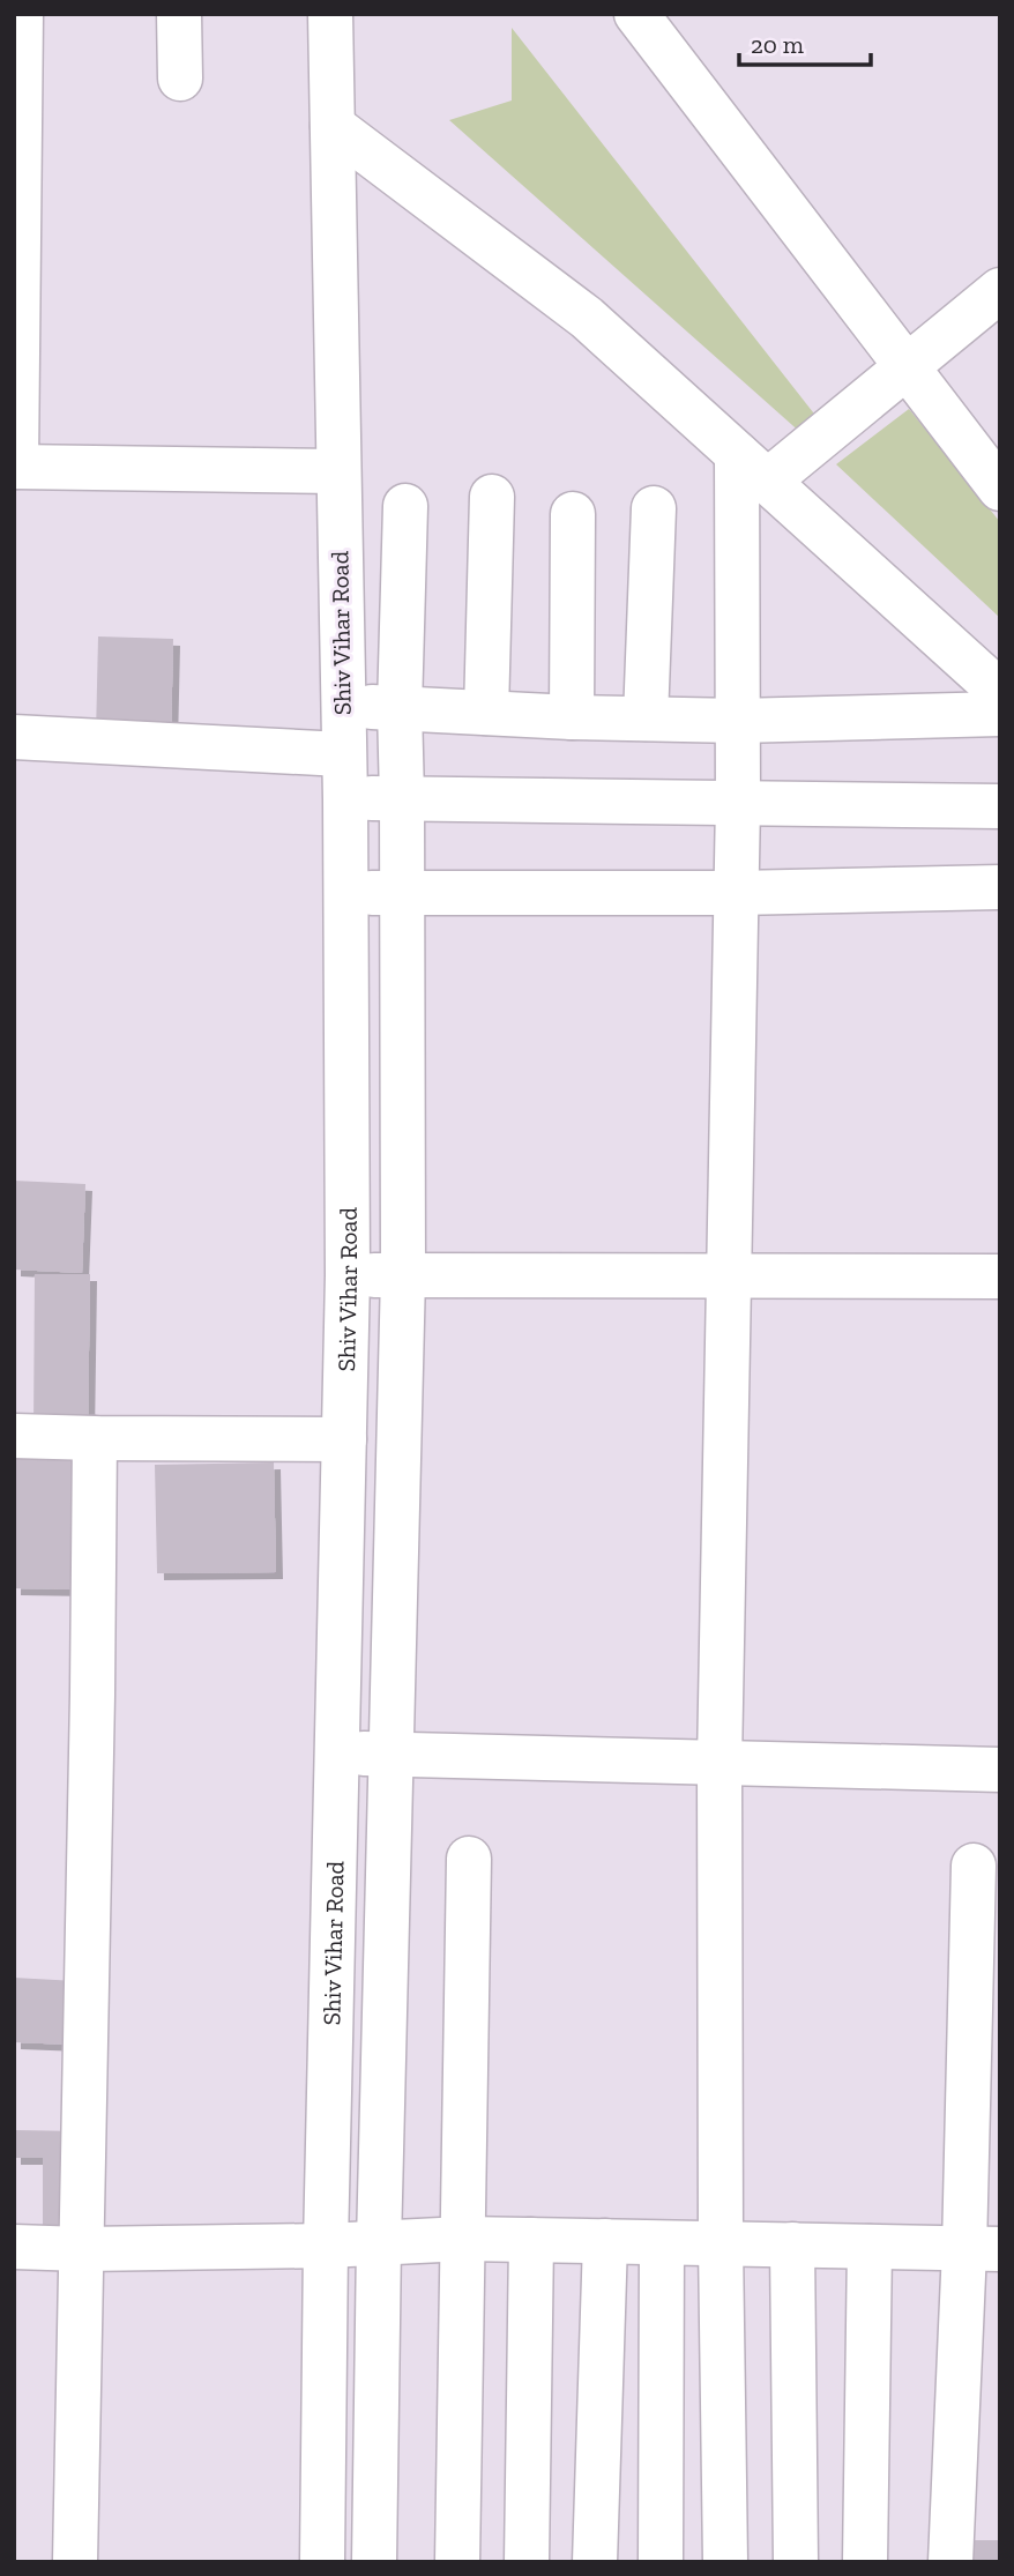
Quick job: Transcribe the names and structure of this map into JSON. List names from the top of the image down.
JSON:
{
  "streets": {
    "street": ["Shiv Vihar Road"]
  },
  "scale_bar": "20 m"
}
